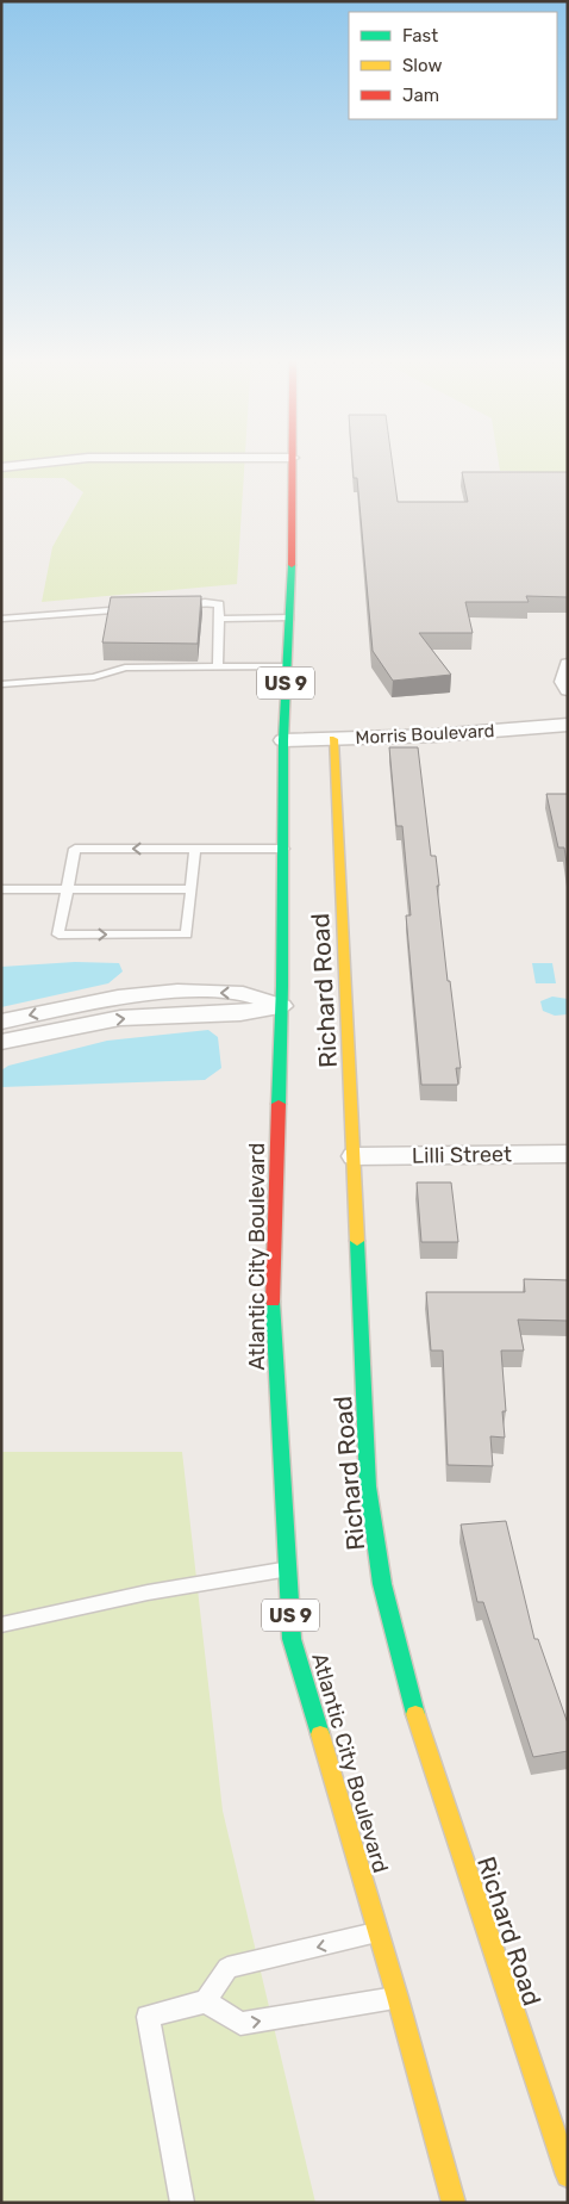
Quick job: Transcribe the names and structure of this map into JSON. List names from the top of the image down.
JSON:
{
  "streets": {
    "main road": ["US 9", "Richard Road", "Atlantic City Boulevard"],
    "street": ["Morris Boulevard", "Lilli Street"]
  },
  "crossings": [
    ["Morris Boulevard", "Richard Road"],
    ["Morris Boulevard", "Atlantic City Boulevard"],
    ["Richard Road", "Lilli Street"]
  ],
  "legend": ["Fast", "Slow", "Jam"]
}
